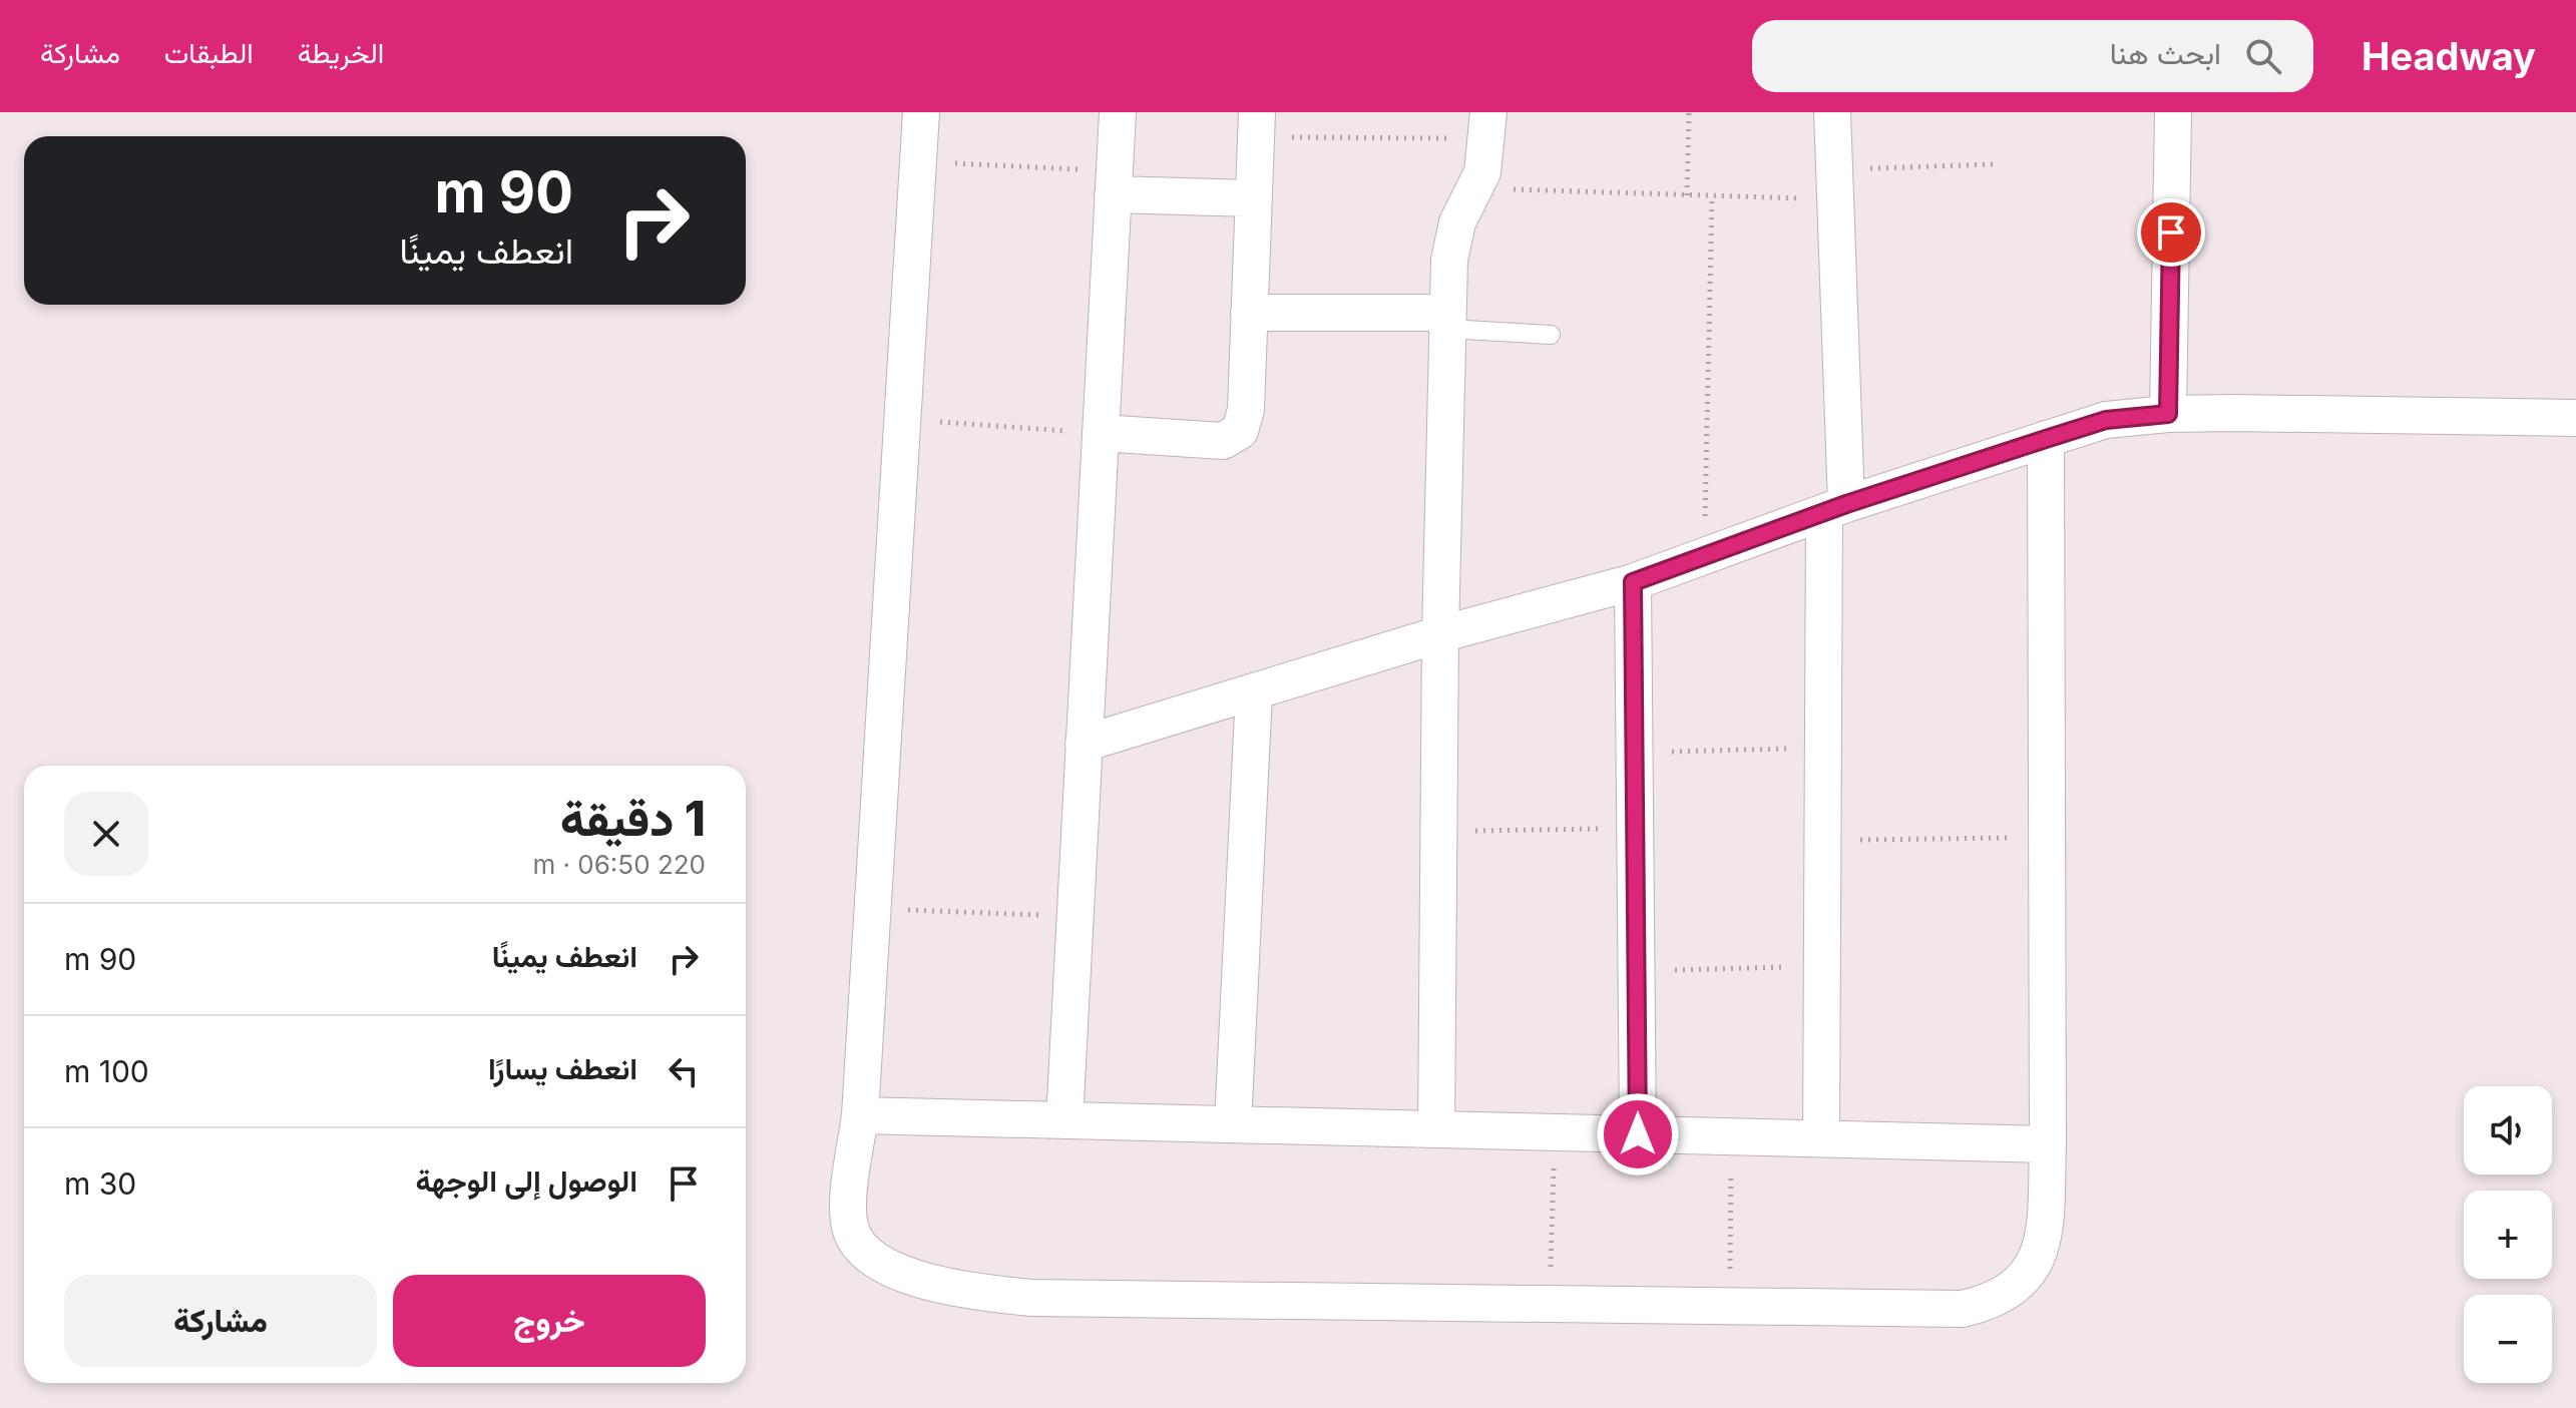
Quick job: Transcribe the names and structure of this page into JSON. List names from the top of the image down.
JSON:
{
  "page": {
    "header": "Headway",
    "search": "ابحث هنا",
    "nav": ["الخريطة", "الطبقات", "مشاركة"],
    "turn": ["90 m", "انعطف يمينًا"],
    "heading": ["1 دقيقة", "220 m · 06:50"],
    "list": [
      {
        "name": "انعطف يمينًا",
        "value": "90 m"
      },
      {
        "name": "انعطف يسارًا",
        "value": "100 m"
      },
      {
        "name": "الوصول إلى الوجهة",
        "value": "30 m"
      }
    ],
    "map_buttons": ["+", "−"],
    "buttons": ["خروج", "مشاركة"]
  }
}
